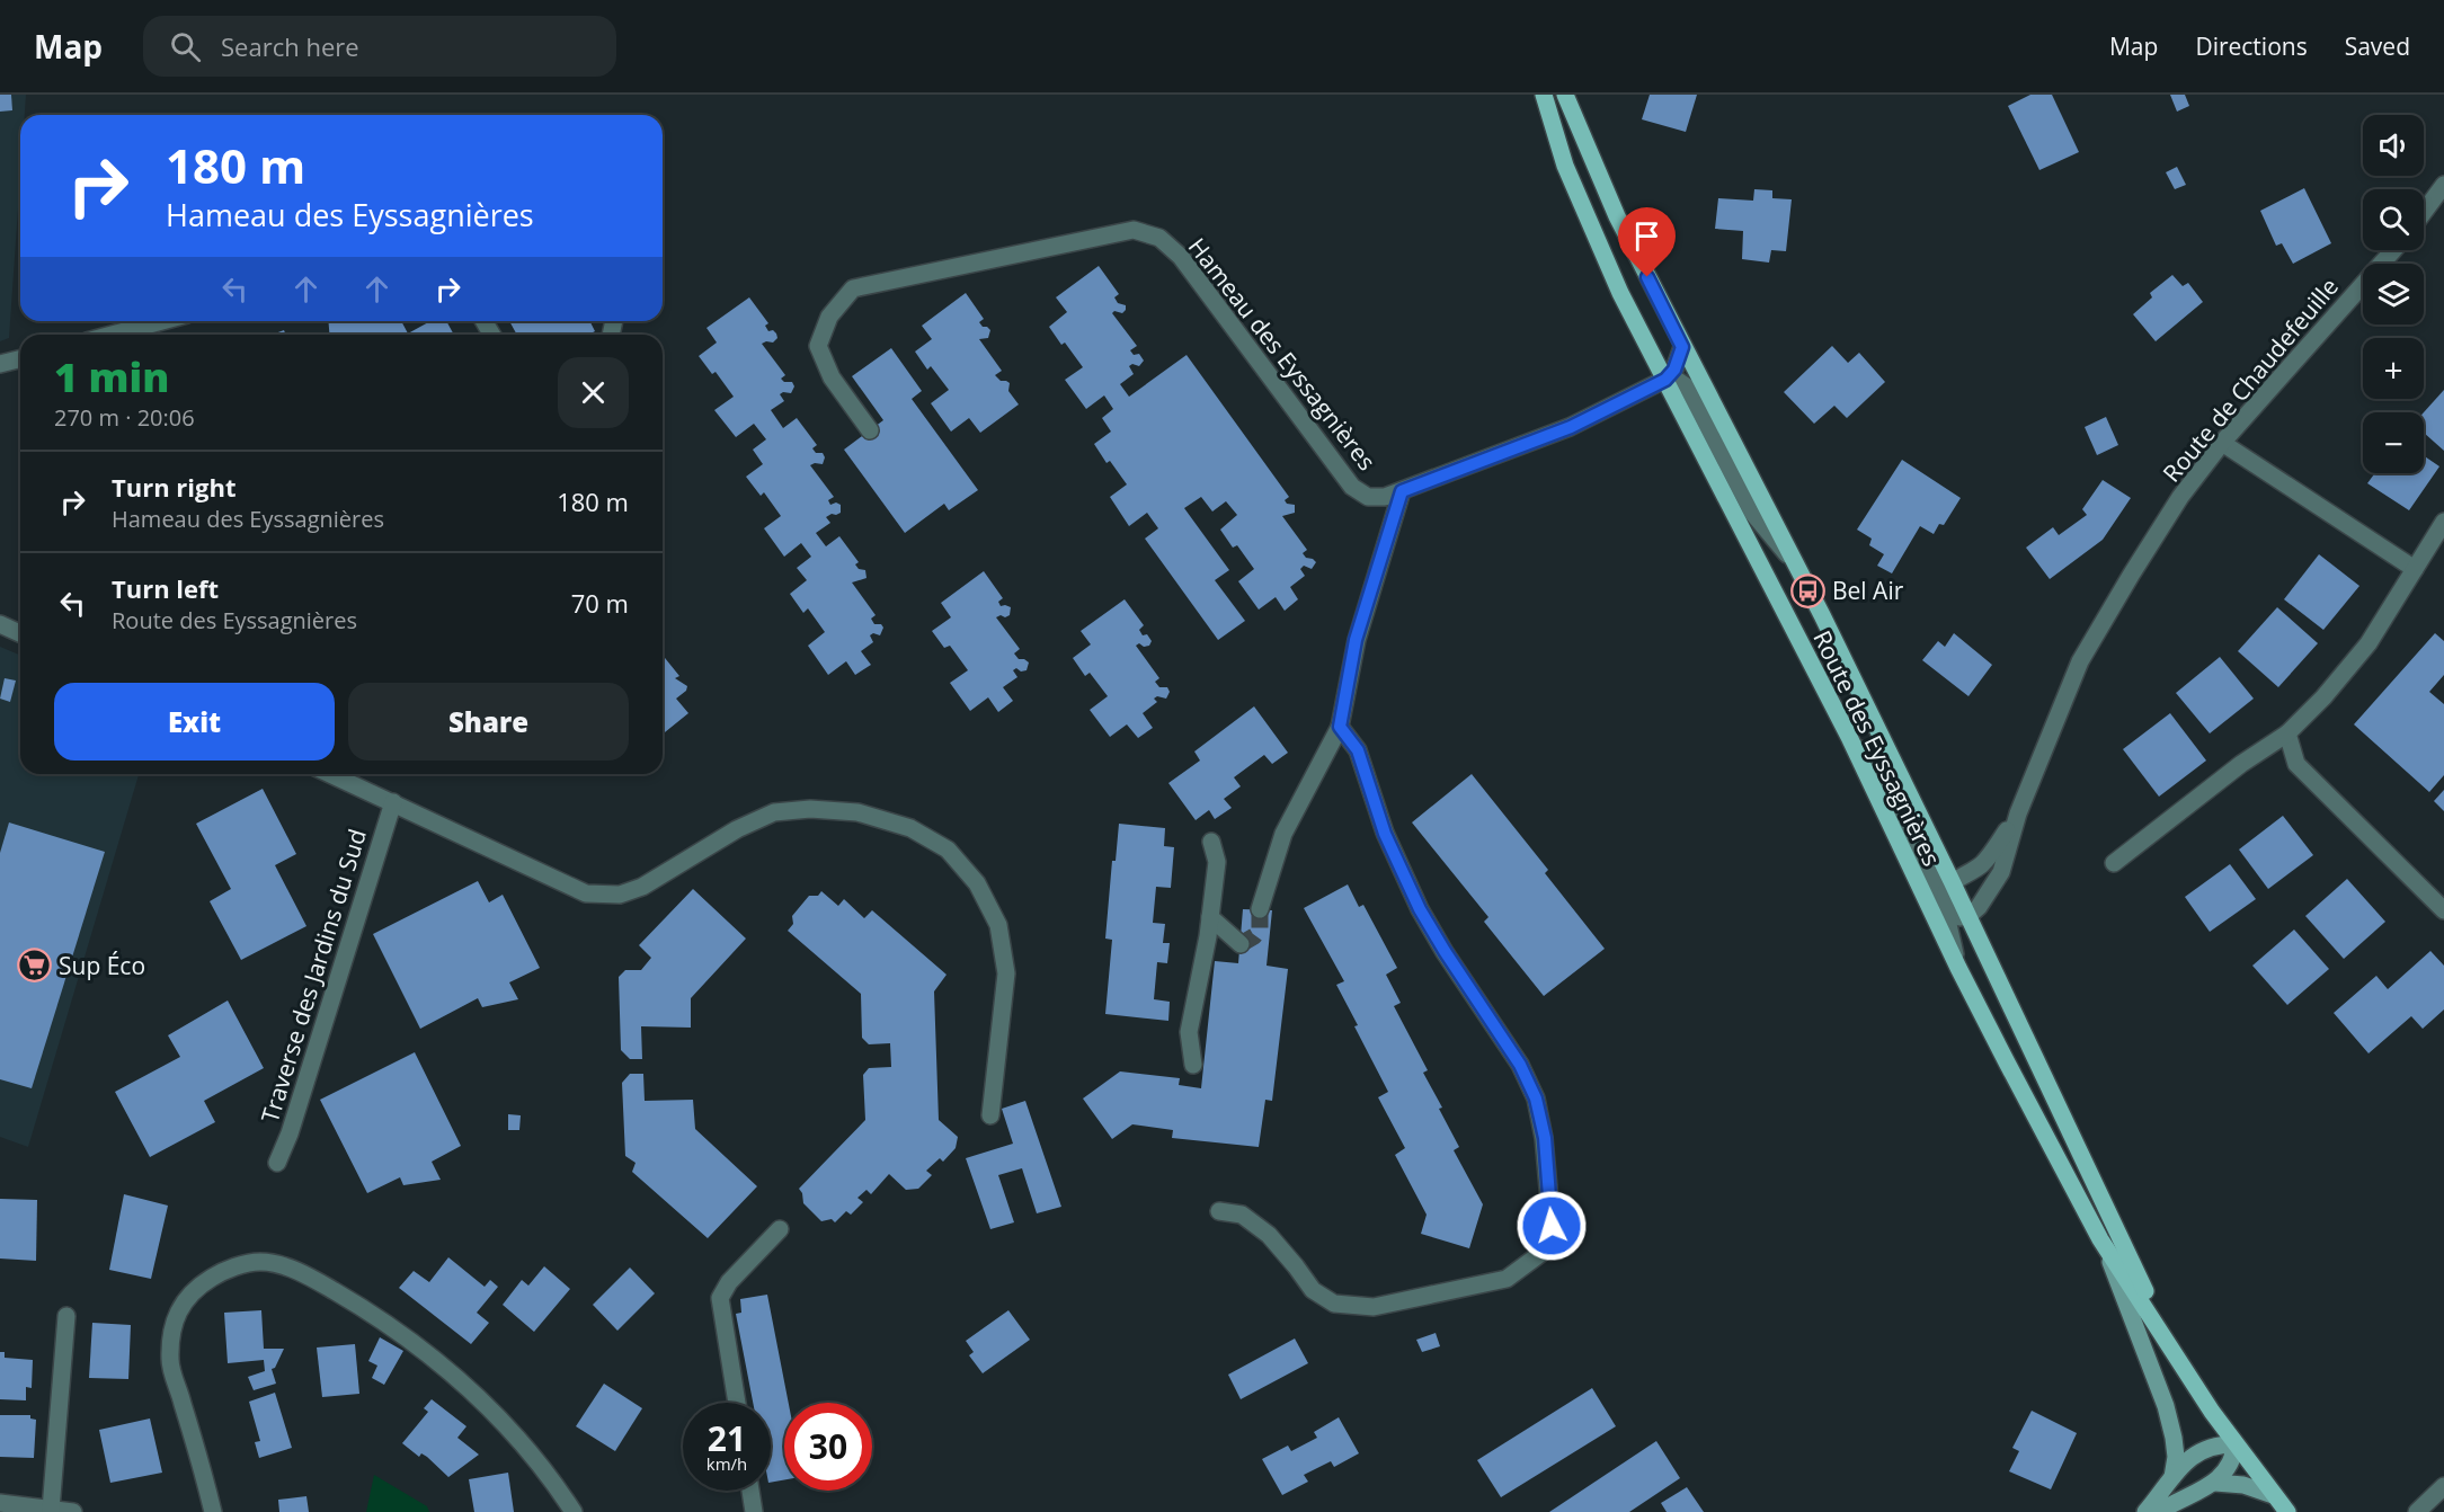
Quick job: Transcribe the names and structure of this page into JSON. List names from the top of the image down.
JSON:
{
  "streets": {
    "main road": ["Route des Eyssagnières"],
    "street": ["Hameau des Eyssagnières", "Route de Chaudefeuille", "Traverse des Jardins du Sud"]
  },
  "crossings": [
    ["Hameau des Eyssagnières", "Route des Eyssagnières"],
    ["Route de Chaudefeuille", "Route des Eyssagnières"]
  ],
  "places": {
    "bus stop": ["Bel Air"],
    "supermarket": ["Sup Éco"]
  },
  "page": {
    "header": "Map",
    "search": "Search here",
    "nav": ["Map", "Directions", "Saved"],
    "map_buttons": ["+", "−"],
    "turn": ["180 m", "Hameau des Eyssagnières"],
    "heading": ["1 min", "270 m · 20:06"],
    "list": [
      {
        "name": "Turn right",
        "note": "Hameau des Eyssagnières",
        "value": "180 m"
      },
      {
        "name": "Turn left",
        "note": "Route des Eyssagnières",
        "value": "70 m"
      }
    ],
    "buttons": ["Exit", "Share"],
    "speed": "21 km/h",
    "limit": "30"
  }
}
